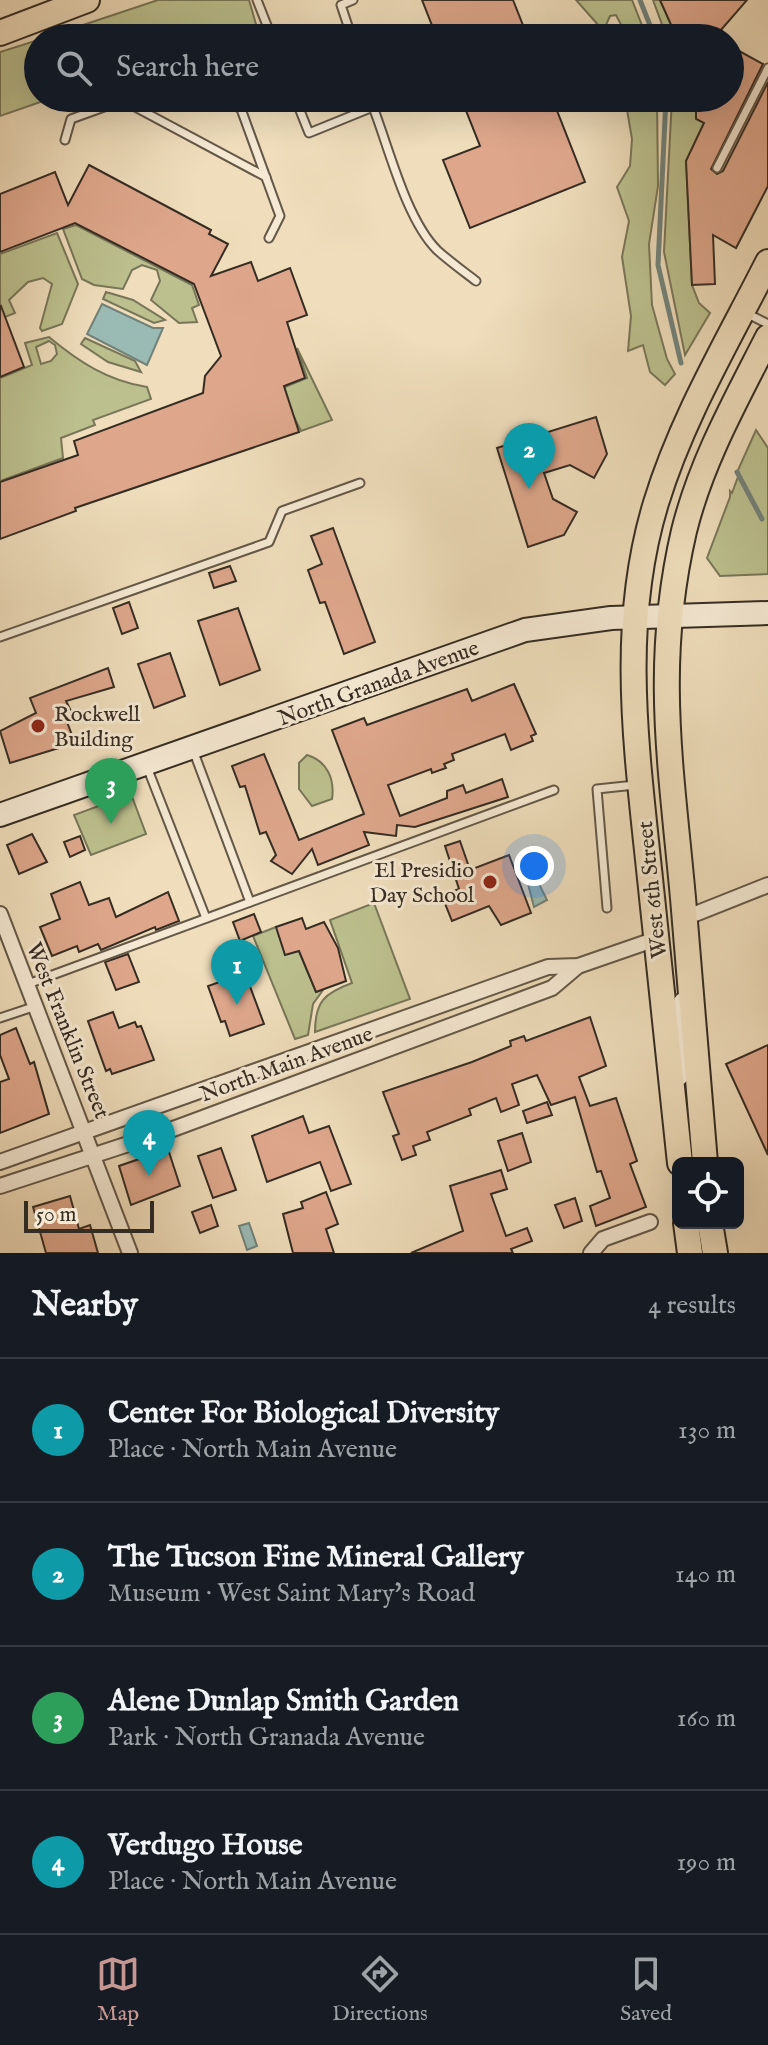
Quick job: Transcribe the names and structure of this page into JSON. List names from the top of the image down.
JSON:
{
  "streets": {
    "main road": ["North Granada Avenue", "West 6th Street"],
    "street": ["West Franklin Street", "North Main Avenue"]
  },
  "crossings": [
    ["North Granada Avenue", "West 6th Street"],
    ["West 6th Street", "North Main Avenue"],
    ["West Franklin Street", "North Main Avenue"]
  ],
  "places": ["Rockwell Building", "El Presidio Day School"],
  "scale_bar": "50 m",
  "page": {
    "search": "Search here",
    "pins": [
      "2",
      "3",
      "1",
      "4"
    ],
    "scale": "50 m",
    "heading": ["Nearby", "4 results"],
    "list": [
      {
        "mark": "1",
        "name": "Center For Biological Diversity",
        "note": "Place · North Main Avenue",
        "value": "130 m"
      },
      {
        "mark": "2",
        "name": "The Tucson Fine Mineral Gallery",
        "note": "Museum · West Saint Mary's Road",
        "value": "140 m"
      },
      {
        "mark": "3",
        "name": "Alene Dunlap Smith Garden",
        "note": "Park · North Granada Avenue",
        "value": "160 m"
      },
      {
        "mark": "4",
        "name": "Verdugo House",
        "note": "Place · North Main Avenue",
        "value": "190 m"
      }
    ],
    "nav": ["Map", "Directions", "Saved"]
  }
}
